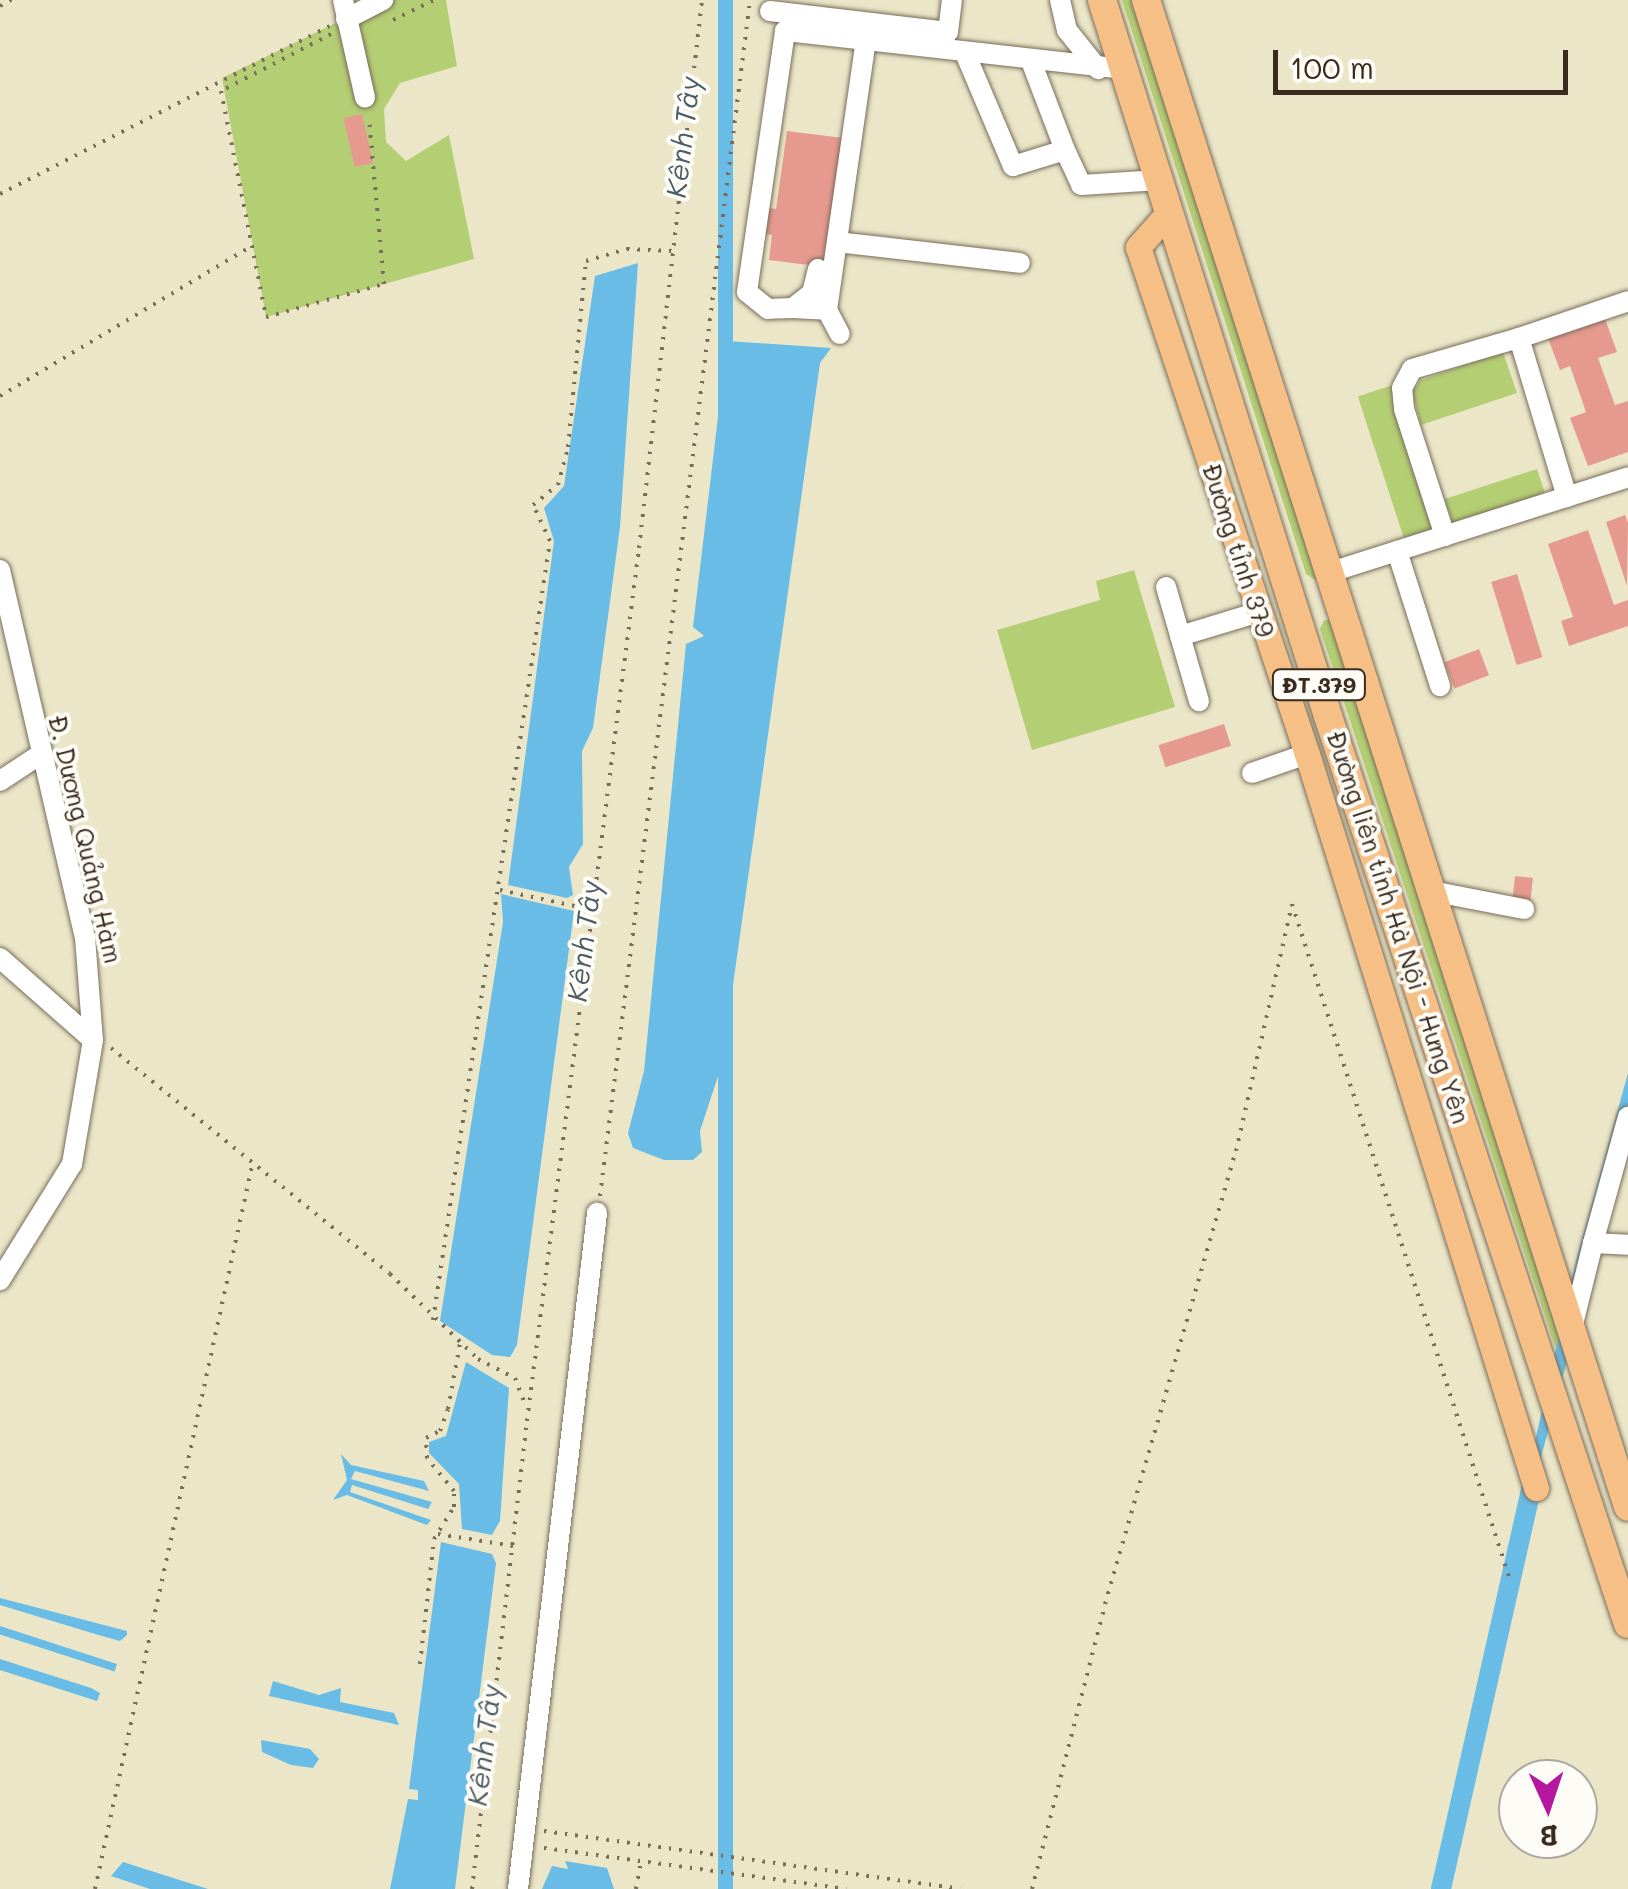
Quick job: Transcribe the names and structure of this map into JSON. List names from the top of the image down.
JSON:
{
  "streets": {
    "highway": ["ĐT.379", "Đường liên tỉnh Hà Nội - Hưng Yên"],
    "main road": ["Đường tỉnh 379"],
    "street": ["Đ. Dương Quảng Hàm"]
  },
  "crossings": [
    ["Đường tỉnh 379", "Đường liên tỉnh Hà Nội - Hưng Yên"]
  ],
  "water": ["Kênh Tây"],
  "scale_bar": "100 m",
  "north": "bottom"
}
